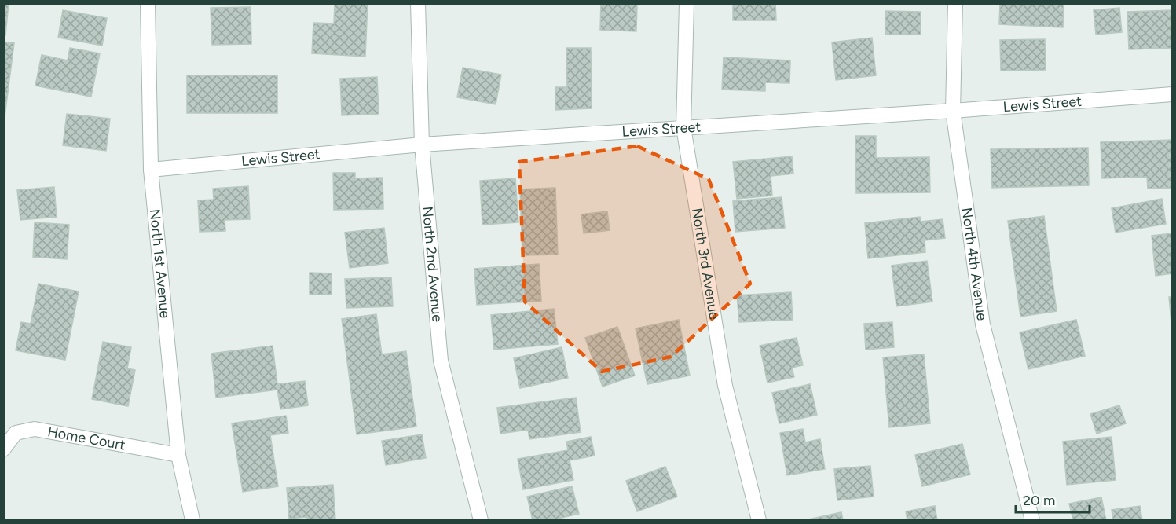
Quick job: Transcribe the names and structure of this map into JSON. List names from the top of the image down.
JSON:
{
  "streets": {
    "street": [
      "Lewis Street",
      "North 1st Avenue",
      "North 3rd Avenue",
      "North 2nd Avenue",
      "North 4th Avenue",
      "Home Court"
    ]
  },
  "crossings": [
    ["Lewis Street", "North 1st Avenue"],
    ["Lewis Street", "North 3rd Avenue"],
    ["Lewis Street", "North 2nd Avenue"],
    ["Lewis Street", "North 4th Avenue"],
    ["North 1st Avenue", "Home Court"]
  ],
  "scale_bar": "20 m"
}
